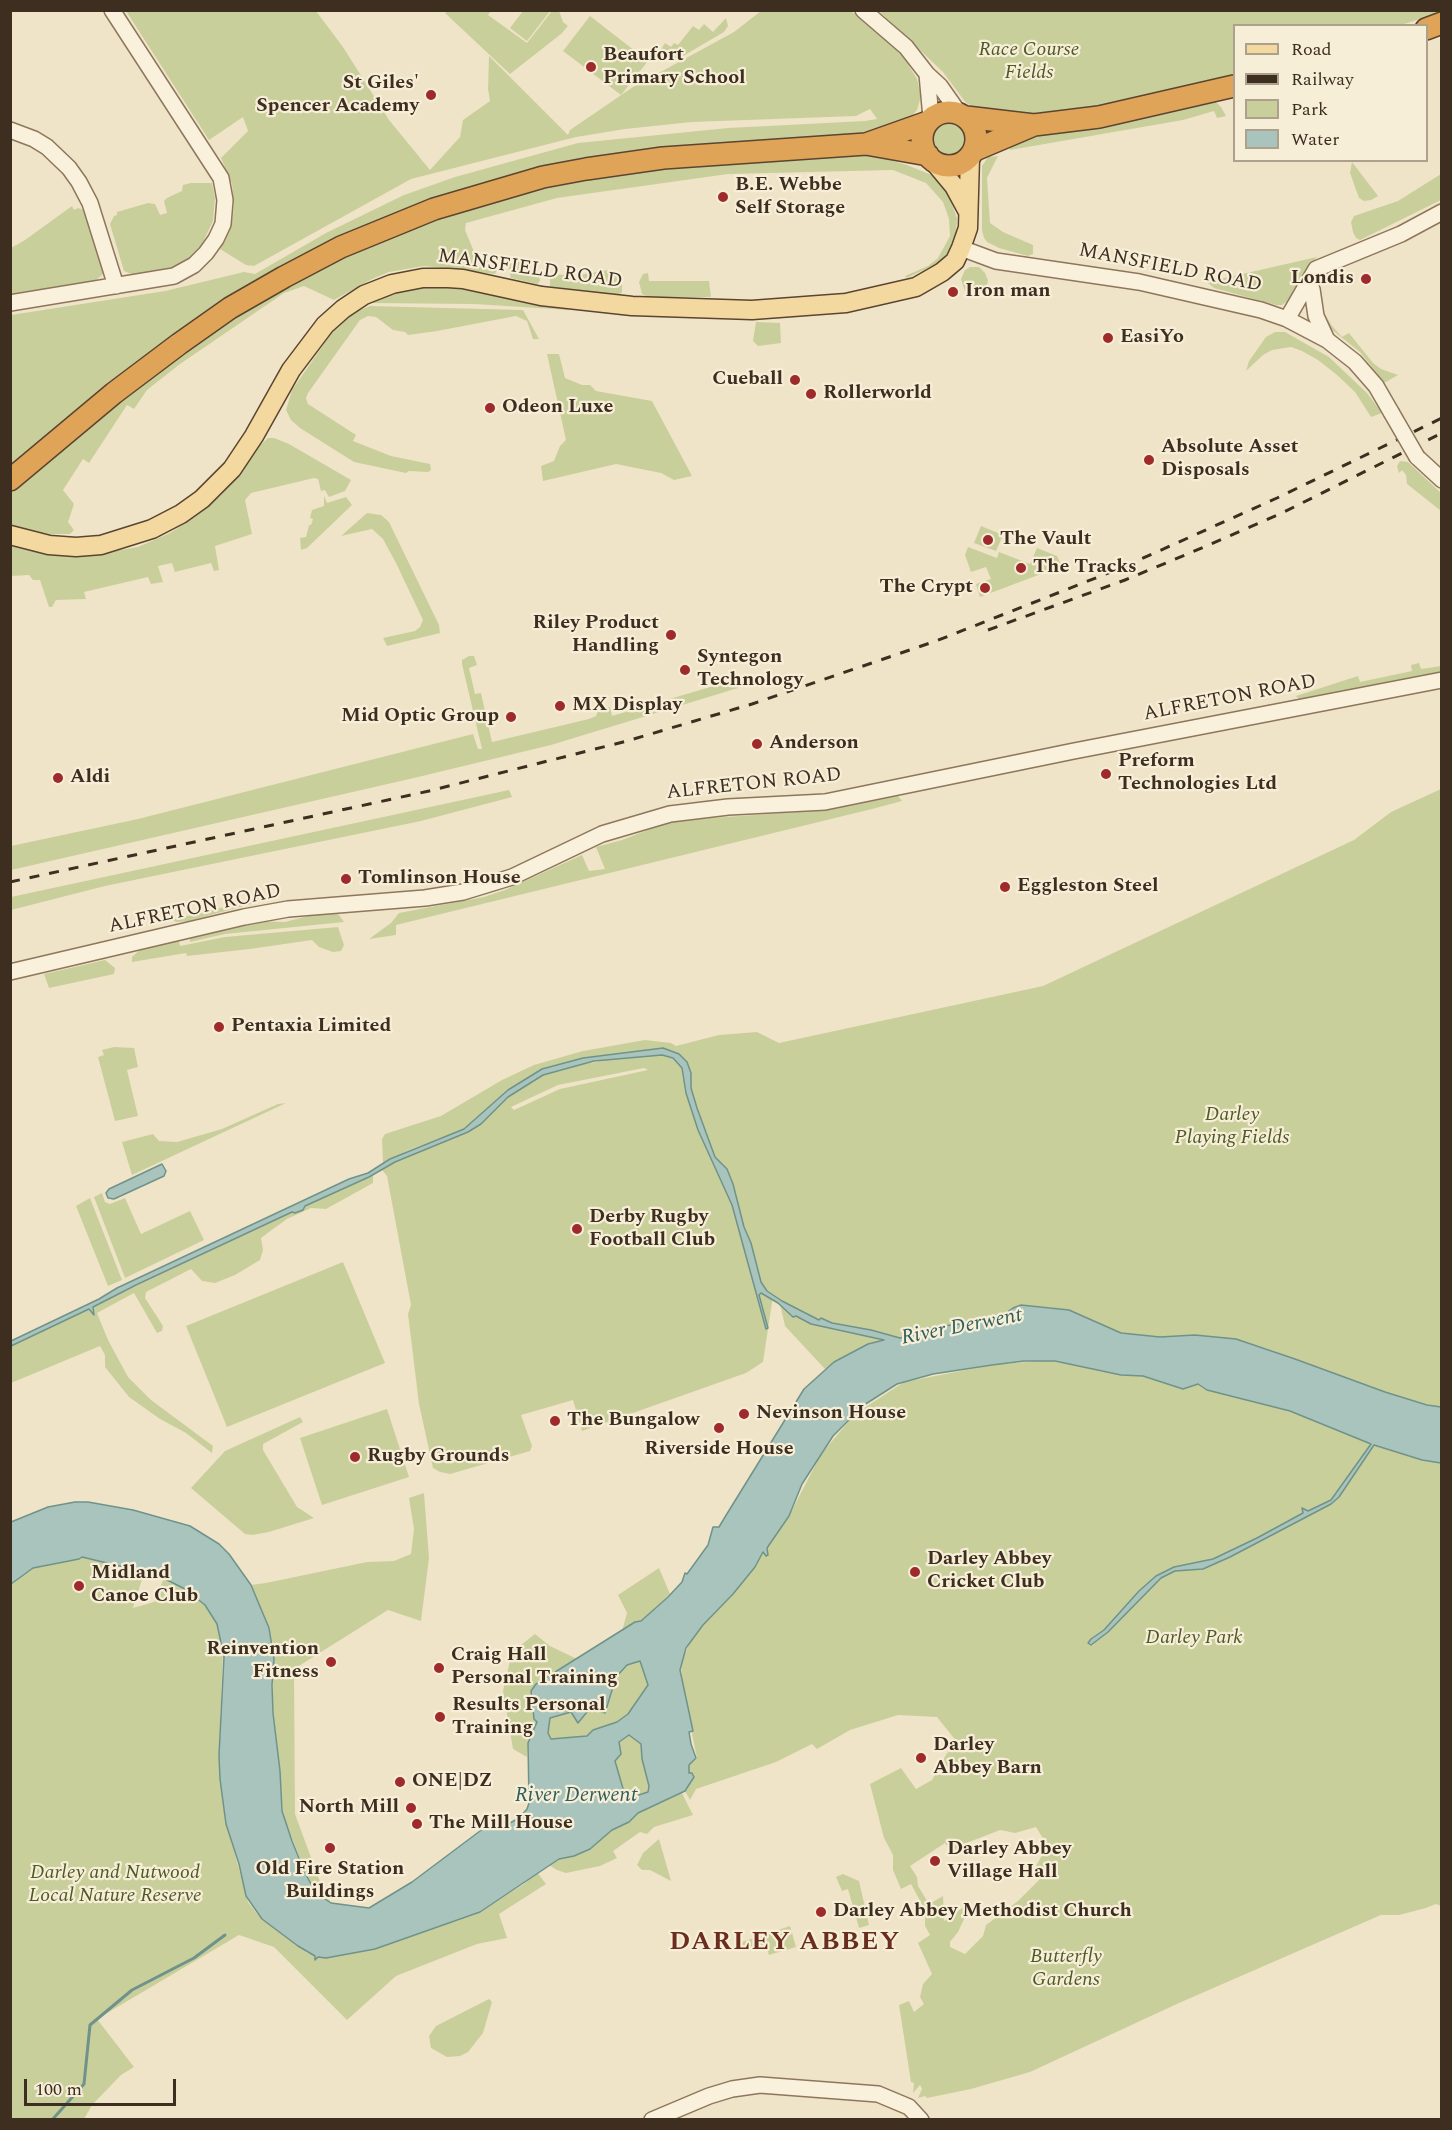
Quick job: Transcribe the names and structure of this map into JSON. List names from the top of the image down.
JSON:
{
  "streets": {
    "main road": ["MANSFIELD ROAD"],
    "street": ["ALFRETON ROAD"]
  },
  "districts": ["DARLEY ABBEY"],
  "water": ["River Derwent"],
  "parks": [
    "Race Course Fields",
    "Darley Playing Fields",
    "Darley Park",
    "Darley and Nutwood Local Nature Reserve",
    "Butterfly Gardens"
  ],
  "places": [
    "Beaufort Primary School",
    "St Giles' Spencer Academy",
    "B.E. Webbe Self Storage",
    "Londis",
    "Iron man",
    "EasiYo",
    "Cueball",
    "Rollerworld",
    "Odeon Luxe",
    "Absolute Asset Disposals",
    "The Vault",
    "The Tracks",
    "The Crypt",
    "Riley Product Handling",
    "Syntegon Technology",
    "MX Display",
    "Mid Optic Group",
    "Anderson",
    "Preform Technologies Ltd",
    "Aldi",
    "Tomlinson House",
    "Eggleston Steel",
    "Pentaxia Limited",
    "Derby Rugby Football Club",
    "Nevinson House",
    "The Bungalow",
    "Riverside House",
    "Rugby Grounds",
    "Darley Abbey Cricket Club",
    "Midland Canoe Club",
    "Reinvention Fitness",
    "Craig Hall Personal Training",
    "Results Personal Training",
    "Darley Abbey Barn",
    "ONE|DZ",
    "North Mill",
    "The Mill House",
    "Old Fire Station Buildings",
    "Darley Abbey Village Hall",
    "Darley Abbey Methodist Church"
  ],
  "legend": [
    "Road",
    "Railway",
    "Park",
    "Water"
  ],
  "scale_bar": "100 m"
}
